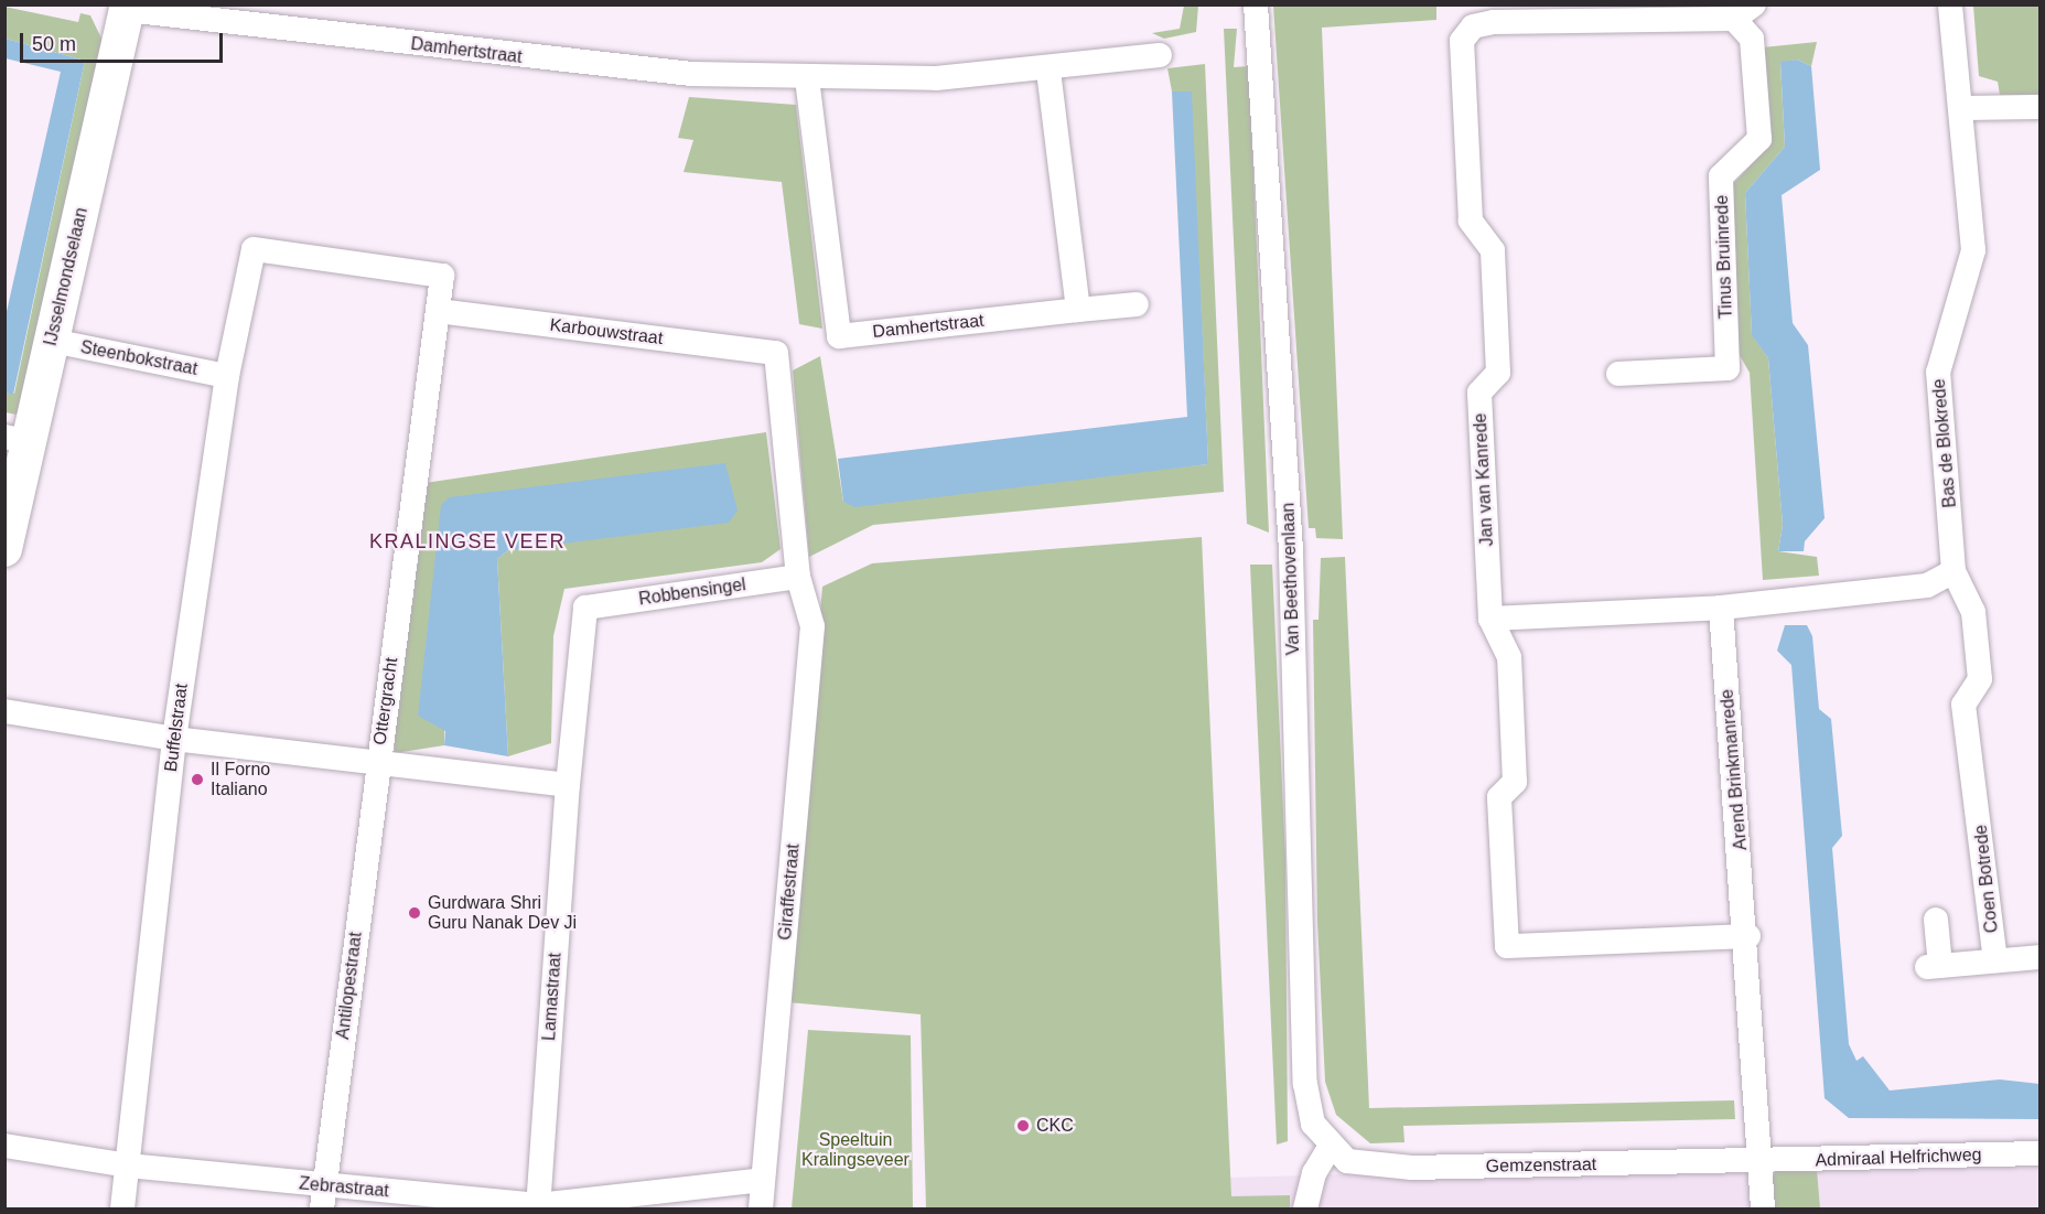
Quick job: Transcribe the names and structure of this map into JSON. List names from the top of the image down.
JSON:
{
  "streets": {
    "street": [
      "Damhertstraat",
      "Tinus Bruinrede",
      "IJsselmondselaan",
      "Karbouwstraat",
      "Steenbokstraat",
      "Bas de Blokrede",
      "Jan van Kanrede",
      "Van Beethovenlaan",
      "Robbensingel",
      "Ottergracht",
      "Buffelstraat",
      "Arend Brinkmanrede",
      "Coen Botrede",
      "Giraffestraat",
      "Antilopestraat",
      "Lamastraat",
      "Admiraal Helfrichweg",
      "Gemzenstraat",
      "Zebrastraat"
    ]
  },
  "crossings": [
    ["Damhertstraat", "IJsselmondselaan"],
    ["Tinus Bruinrede", "Jan van Kanrede"],
    ["IJsselmondselaan", "Steenbokstraat"],
    ["Karbouwstraat", "Robbensingel"],
    ["Karbouwstraat", "Ottergracht"],
    ["Karbouwstraat", "Buffelstraat"],
    ["Karbouwstraat", "Giraffestraat"],
    ["Steenbokstraat", "Buffelstraat"],
    ["Bas de Blokrede", "Coen Botrede"],
    ["Jan van Kanrede", "Arend Brinkmanrede"],
    ["Van Beethovenlaan", "Gemzenstraat"],
    ["Robbensingel", "Ottergracht"],
    ["Robbensingel", "Giraffestraat"],
    ["Robbensingel", "Lamastraat"],
    ["Ottergracht", "Buffelstraat"],
    ["Ottergracht", "Antilopestraat"],
    ["Ottergracht", "Lamastraat"],
    ["Buffelstraat", "Zebrastraat"],
    ["Arend Brinkmanrede", "Admiraal Helfrichweg"],
    ["Arend Brinkmanrede", "Gemzenstraat"],
    ["Giraffestraat", "Zebrastraat"],
    ["Antilopestraat", "Zebrastraat"],
    ["Lamastraat", "Zebrastraat"],
    ["Admiraal Helfrichweg", "Gemzenstraat"]
  ],
  "districts": ["KRALINGSE VEER"],
  "parks": ["Speeltuin Kralingseveer"],
  "places": ["Il Forno Italiano", "Gurdwara Shri Guru Nanak Dev Ji", "CKC"],
  "scale_bar": "50 m"
}
